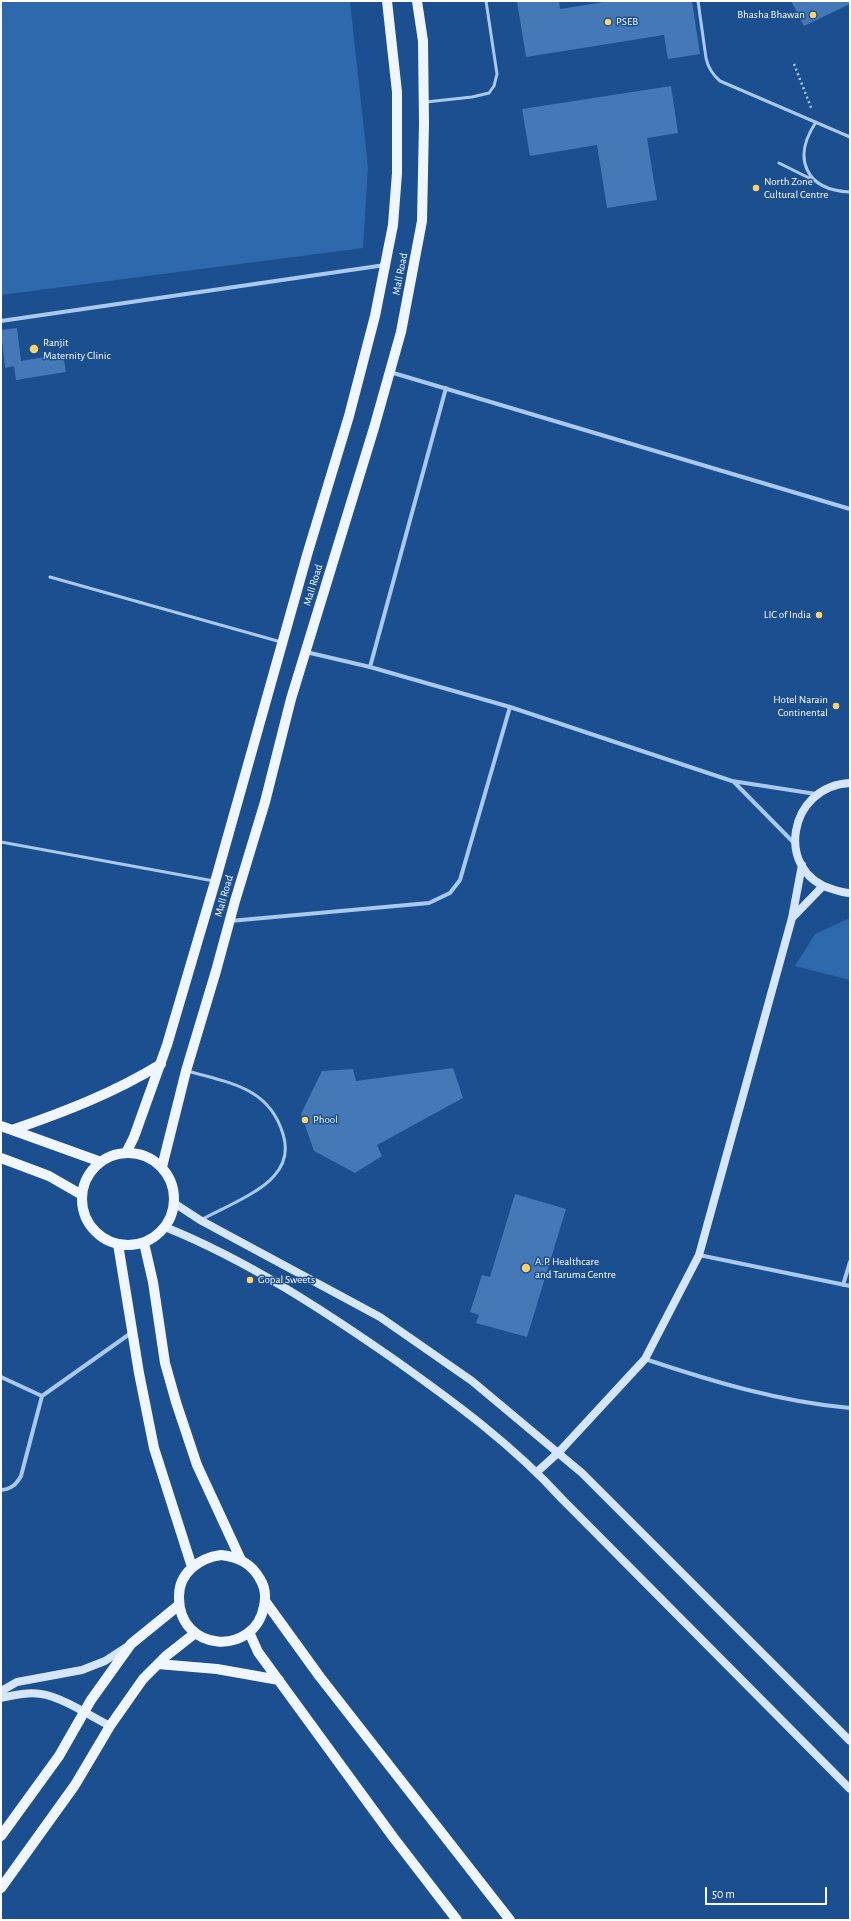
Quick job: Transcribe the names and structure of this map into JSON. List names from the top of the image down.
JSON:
{
  "streets": {
    "main road": ["Mall Road"]
  },
  "places": [
    "Bhasha Bhawan",
    "PSEB",
    "North Zone Cultural Centre",
    "Ranjit Maternity Clinic",
    "LIC of India",
    "Hotel Narain Continental",
    "Phool",
    "A.P. Healthcare and Taruma Centre",
    "Gopal Sweets"
  ],
  "scale_bar": "50 m"
}
